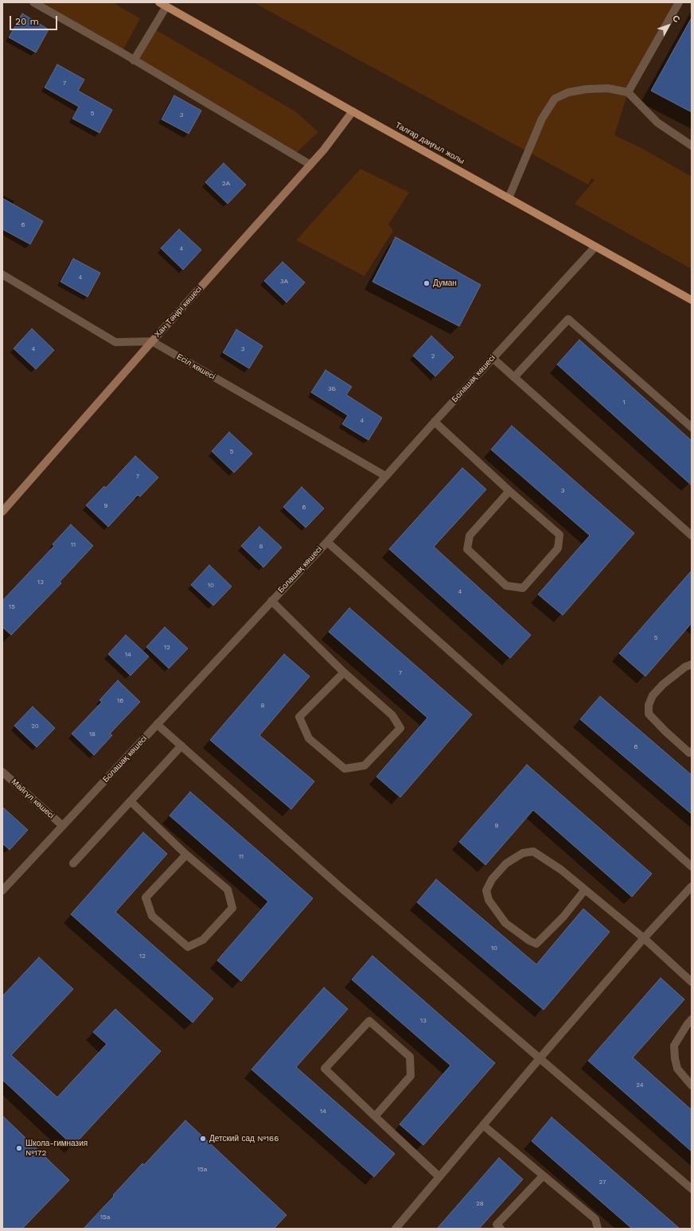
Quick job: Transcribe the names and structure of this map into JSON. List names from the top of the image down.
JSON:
{
  "streets": {
    "main road": ["Талғар даңғыл жолы"],
    "street": [
      "Хан Тәңірі көшесі",
      "Есіл көшесі",
      "Болашақ көшесі",
      "Майгүл көшесі"
    ]
  },
  "crossings": [
    ["Талғар даңғыл жолы", "Хан Тәңірі көшесі"],
    ["Талғар даңғыл жолы", "Болашақ көшесі"],
    ["Хан Тәңірі көшесі", "Есіл көшесі"],
    ["Есіл көшесі", "Болашақ көшесі"],
    ["Болашақ көшесі", "Майгүл көшесі"]
  ],
  "places": ["Думан", "Детский сад №166", "Школа-гимназия №172"],
  "house_numbers": [
    "7",
    "5",
    "3",
    "2А",
    "6",
    "4",
    "4",
    "3А",
    "4",
    "3",
    "2",
    "3Б",
    "1",
    "4",
    "5",
    "7",
    "3",
    "9",
    "6",
    "11",
    "8",
    "13",
    "10",
    "4",
    "15",
    "5",
    "12",
    "14",
    "7",
    "16",
    "8",
    "20",
    "18",
    "6",
    "9",
    "11",
    "10",
    "12",
    "13",
    "24",
    "14",
    "15а",
    "27",
    "28",
    "15а"
  ],
  "scale_bar": "20 m",
  "north": "top right"
}
